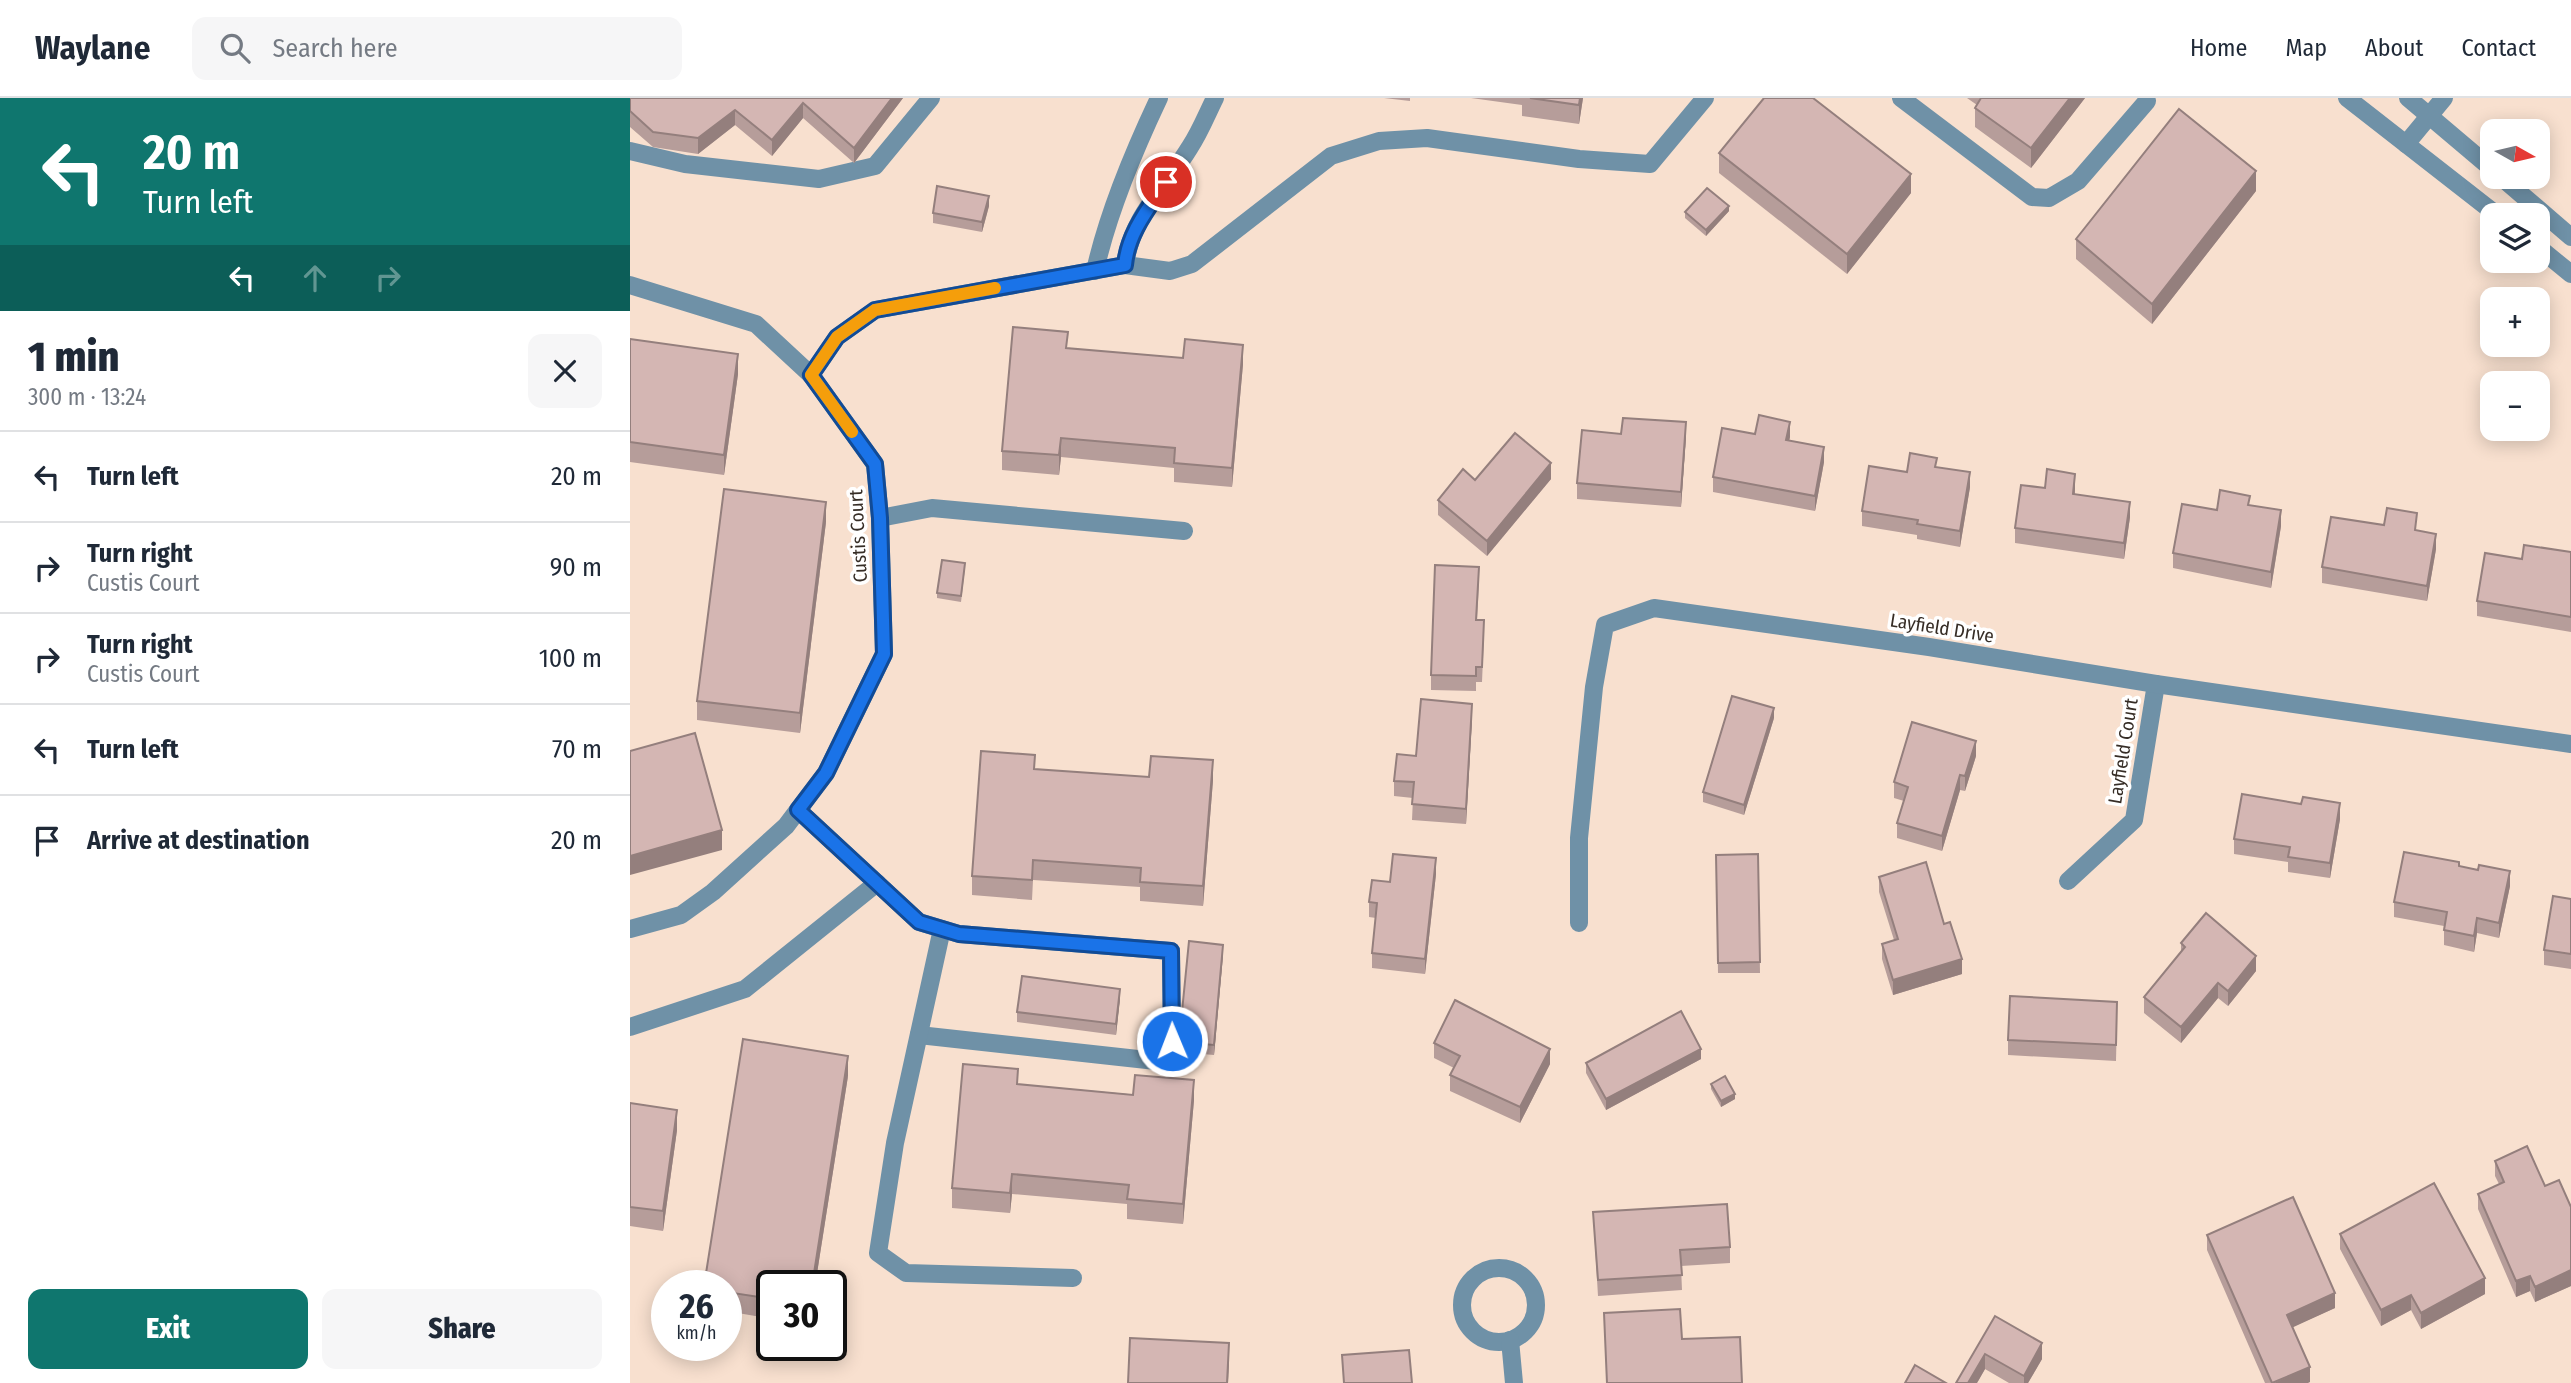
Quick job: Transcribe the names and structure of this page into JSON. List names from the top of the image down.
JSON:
{
  "streets": {
    "street": ["Custis Court", "Layfield Drive", "Layfield Court"]
  },
  "crossings": [
    ["Layfield Drive", "Layfield Court"]
  ],
  "north": "right",
  "page": {
    "header": "Waylane",
    "search": "Search here",
    "nav": [
      "Home",
      "Map",
      "About",
      "Contact"
    ],
    "turn": ["20 m", "Turn left"],
    "map_buttons": ["+", "−"],
    "heading": ["1 min", "300 m · 13:24"],
    "list": [
      {
        "name": "Turn left",
        "value": "20 m"
      },
      {
        "name": "Turn right",
        "note": "Custis Court",
        "value": "90 m"
      },
      {
        "name": "Turn right",
        "note": "Custis Court",
        "value": "100 m"
      },
      {
        "name": "Turn left",
        "value": "70 m"
      },
      {
        "name": "Arrive at destination",
        "value": "20 m"
      }
    ],
    "speed": "26 km/h",
    "limit": "30",
    "buttons": ["Exit", "Share"]
  }
}
